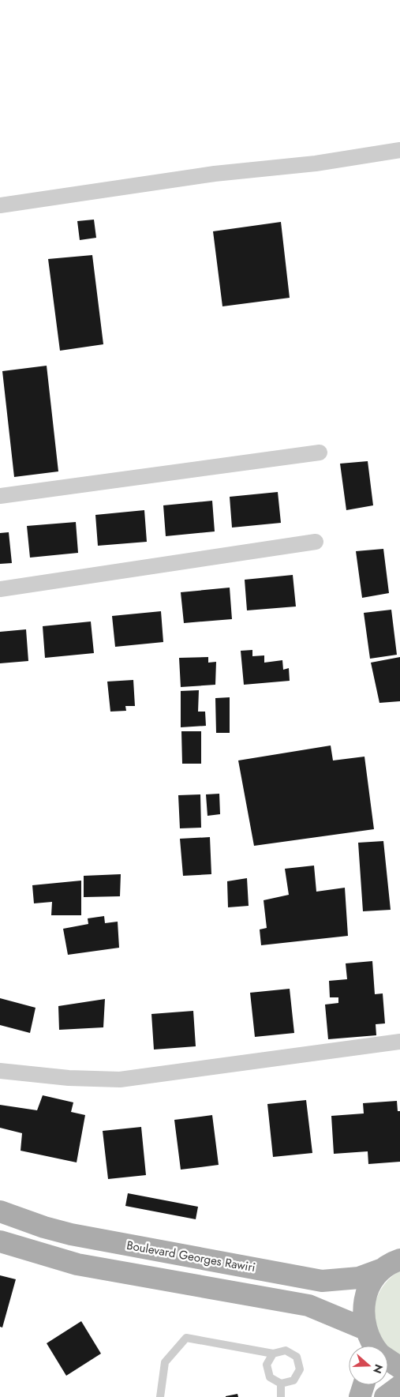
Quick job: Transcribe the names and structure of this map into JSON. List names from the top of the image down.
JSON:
{
  "streets": {
    "main road": ["Boulevard Georges Rawiri"]
  },
  "north": "right"
}
